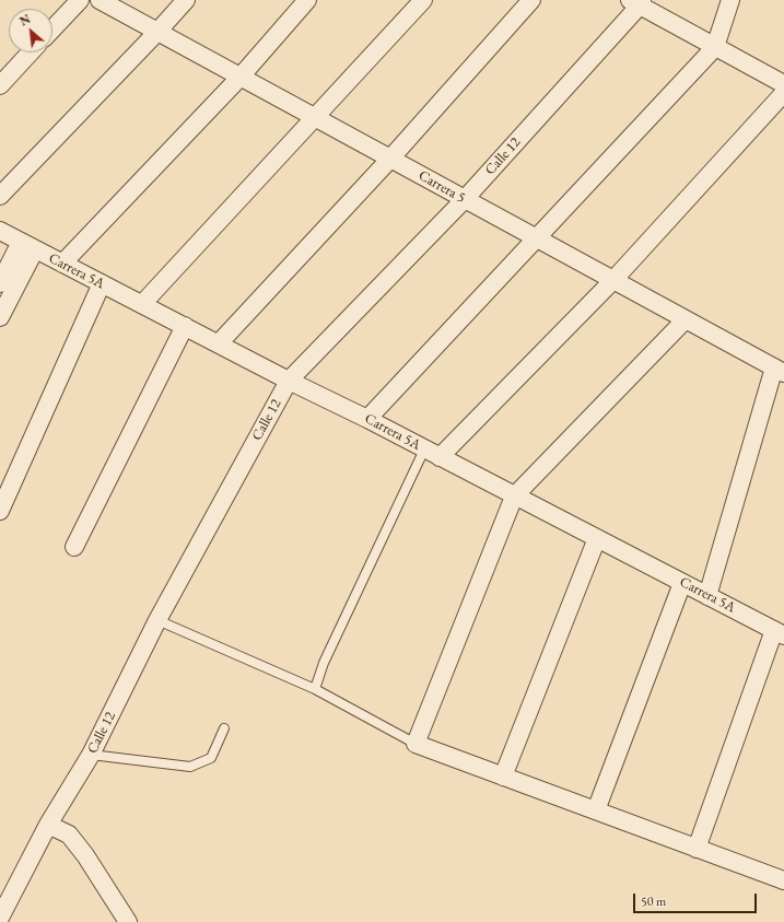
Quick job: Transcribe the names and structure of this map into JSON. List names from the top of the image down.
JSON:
{
  "streets": {
    "street": ["Calle 12", "Carrera 5", "Carrera 5A"]
  },
  "crossings": [
    ["Calle 12", "Carrera 5"],
    ["Calle 12", "Carrera 5A"]
  ],
  "scale_bar": "50 m",
  "north": "top left"
}
